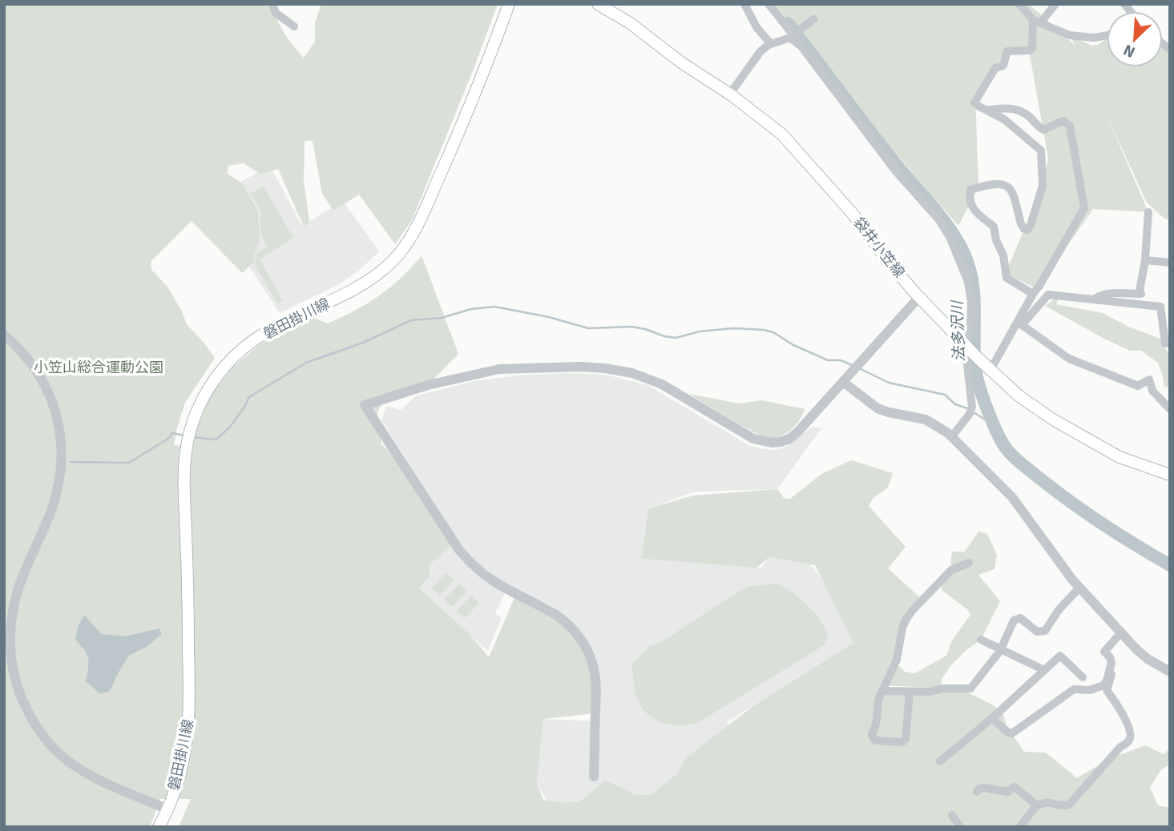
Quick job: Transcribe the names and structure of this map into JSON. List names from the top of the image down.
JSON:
{
  "streets": {
    "main road": ["袋井小笠線", "磐田掛川線"]
  },
  "water": ["法多沢川"],
  "parks": ["小笠山総合運動公園"],
  "north": "bottom left"
}
